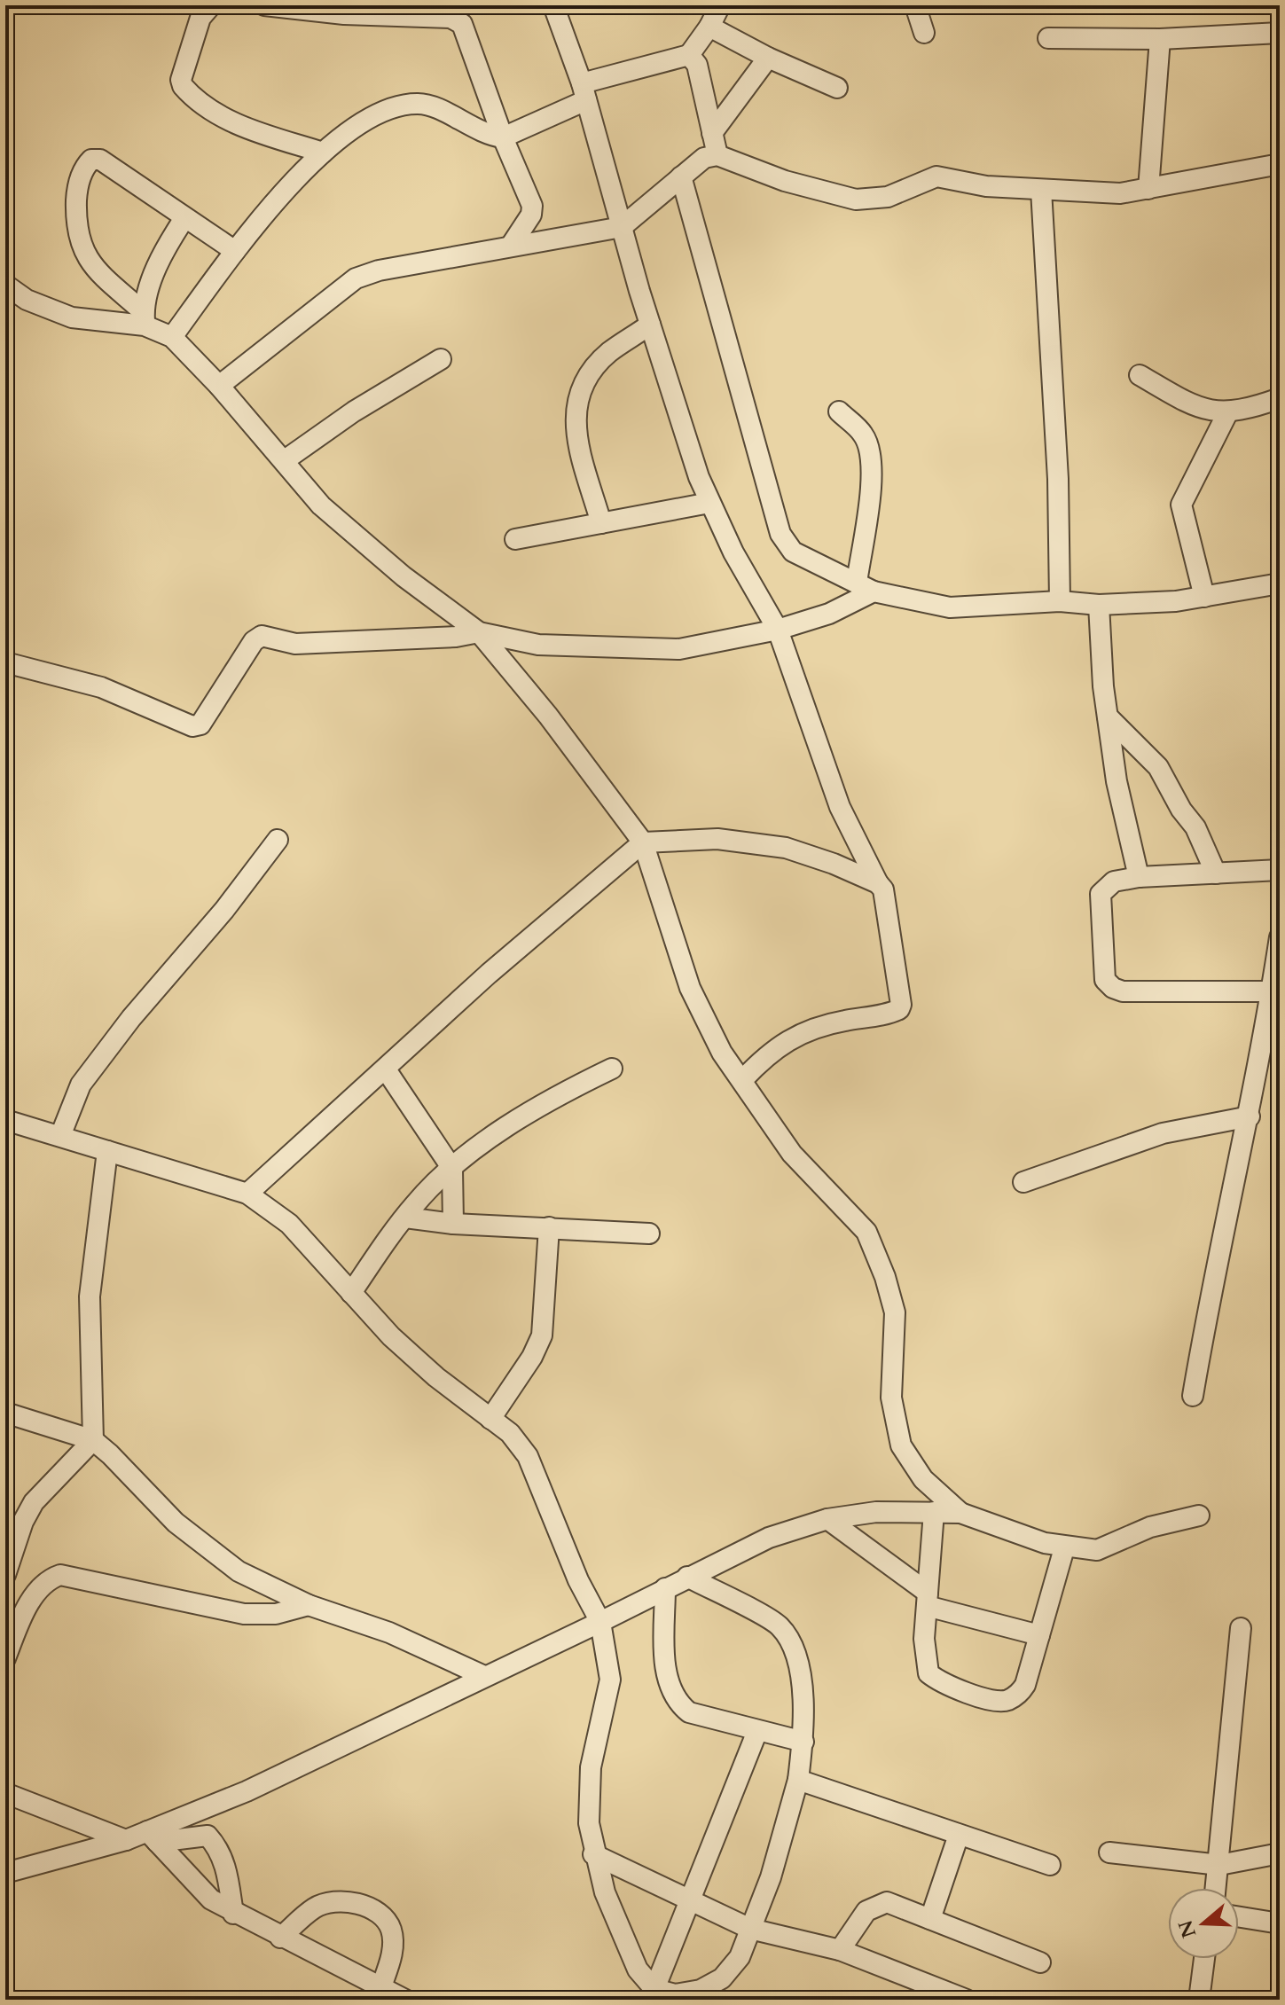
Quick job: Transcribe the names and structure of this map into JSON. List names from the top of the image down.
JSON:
{
  "north": "left"
}
